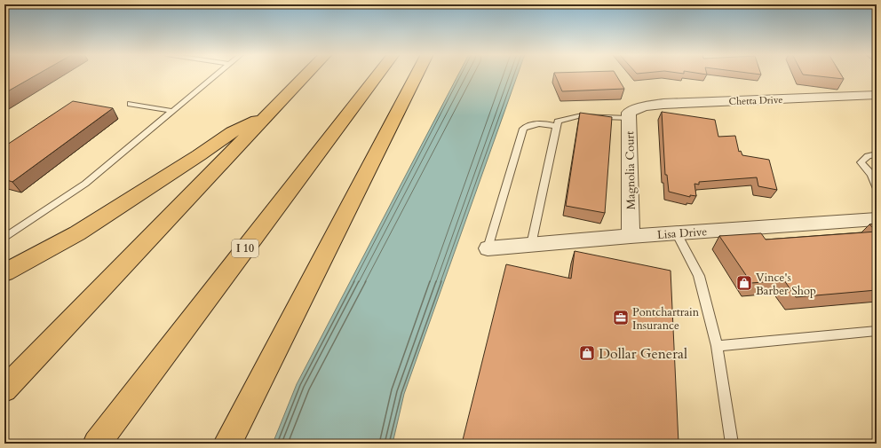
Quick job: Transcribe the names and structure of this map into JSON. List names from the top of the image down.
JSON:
{
  "streets": {
    "highway": ["I 10"],
    "street": ["Chetta Drive", "Magnolia Court", "Lisa Drive"]
  },
  "crossings": [
    ["Chetta Drive", "Magnolia Court"],
    ["Magnolia Court", "Lisa Drive"]
  ],
  "places": {
    "shop": ["Vince's Barber Shop", "Dollar General"],
    "office": ["Pontchartrain Insurance"]
  }
}
